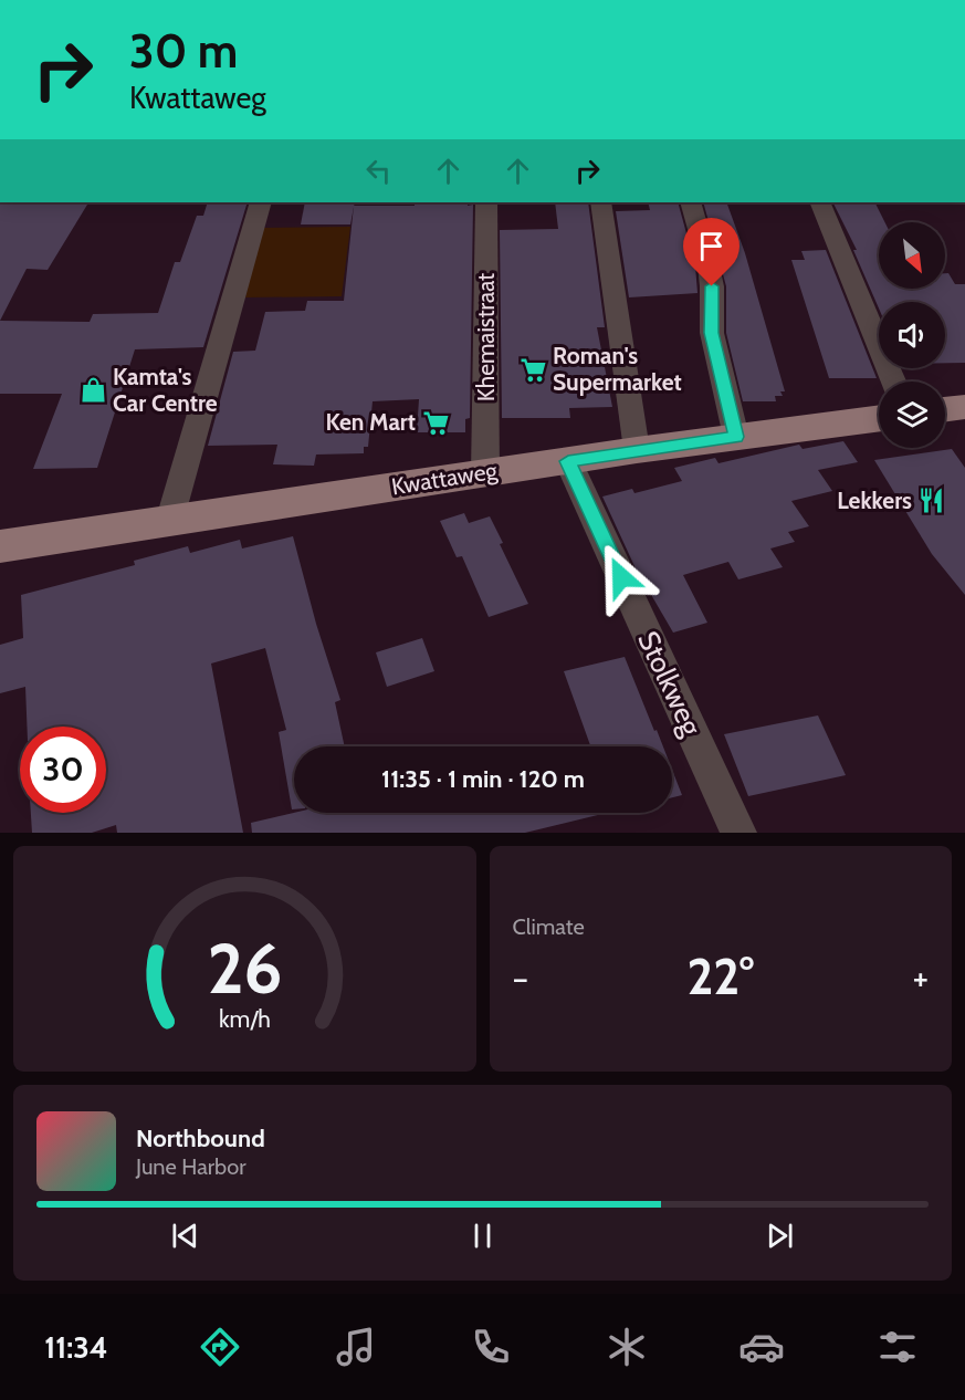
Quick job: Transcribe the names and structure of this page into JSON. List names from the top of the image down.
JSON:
{
  "streets": {
    "main road": ["Kwattaweg"],
    "street": ["Khemaistraat", "Stolkweg"]
  },
  "crossings": [
    ["Khemaistraat", "Kwattaweg"],
    ["Kwattaweg", "Stolkweg"]
  ],
  "places": {
    "supermarket": ["Roman's Supermarket", "Ken Mart"],
    "shop": ["Kamta's Car Centre"],
    "restaurant": ["Lekkers"]
  },
  "north": "bottom right",
  "page": {
    "turn": ["30 m", "Kwattaweg"],
    "limit": "30",
    "trip": "11:35 · 1 min · 120 m",
    "tile": "Climate",
    "heat": ["−", "22°", "+"],
    "song": ["Northbound", "June Harbor"],
    "tabs": "11:34",
    "gauge": ["26", "km/h"]
  }
}
